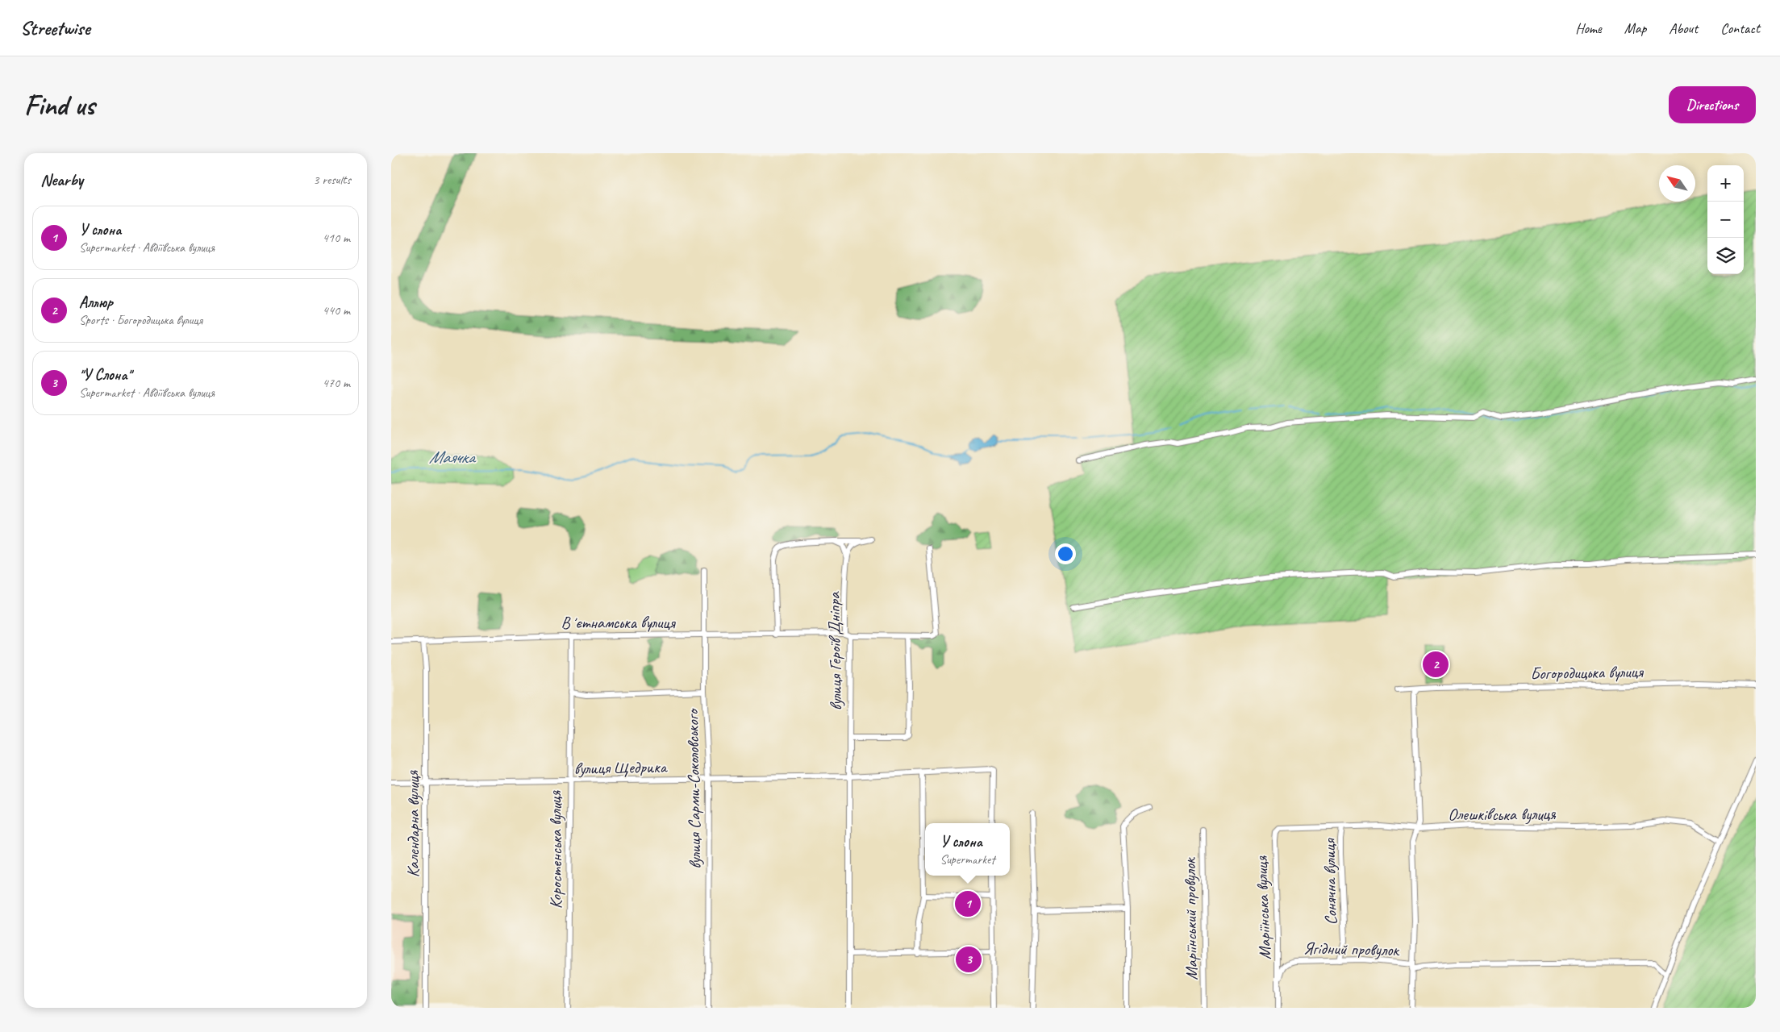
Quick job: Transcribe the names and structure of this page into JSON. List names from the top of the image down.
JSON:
{
  "streets": {
    "street": [
      "Вʼєтнамська вулиця",
      "вулиця Героїв Дніпра",
      "Богородицька вулиця",
      "вулиця Щедрика",
      "вулиця Сарми-Соколовського",
      "Олешківська вулиця",
      "Календарна вулиця",
      "Коростенська вулиця",
      "Сонячна вулиця",
      "Маріїнська вулиця",
      "Маріїнський провулок",
      "Ягідний провулок"
    ]
  },
  "crossings": [
    ["Вʼєтнамська вулиця", "вулиця Героїв Дніпра"],
    ["Вʼєтнамська вулиця", "вулиця Сарми-Соколовського"],
    ["Вʼєтнамська вулиця", "Календарна вулиця"],
    ["Вʼєтнамська вулиця", "Коростенська вулиця"],
    ["вулиця Героїв Дніпра", "вулиця Щедрика"],
    ["вулиця Щедрика", "вулиця Сарми-Соколовського"],
    ["вулиця Щедрика", "Календарна вулиця"],
    ["вулиця Щедрика", "Коростенська вулиця"],
    ["Олешківська вулиця", "Сонячна вулиця"],
    ["Олешківська вулиця", "Маріїнська вулиця"],
    ["Сонячна вулиця", "Ягідний провулок"],
    ["Маріїнська вулиця", "Ягідний провулок"]
  ],
  "water": ["Маячка"],
  "north": "top left",
  "page": {
    "header": "Streetwise",
    "nav": [
      "Home",
      "Map",
      "About",
      "Contact"
    ],
    "buttons": "Directions",
    "title": "Find us",
    "heading": ["Nearby", "3 results"],
    "map_buttons": ["+", "−"],
    "list": [
      {
        "mark": "1",
        "name": "У слона",
        "note": "Supermarket · Авдіївська вулиця",
        "value": "410 m"
      },
      {
        "mark": "2",
        "name": "Аллюр",
        "note": "Sports · Богородицька вулиця",
        "value": "440 m"
      },
      {
        "mark": "3",
        "name": "\"У Слона\"",
        "note": "Supermarket · Авдіївська вулиця",
        "value": "470 m"
      }
    ],
    "pins": ["2", "1", "3"],
    "popup": ["У слона", "Supermarket"]
  }
}
